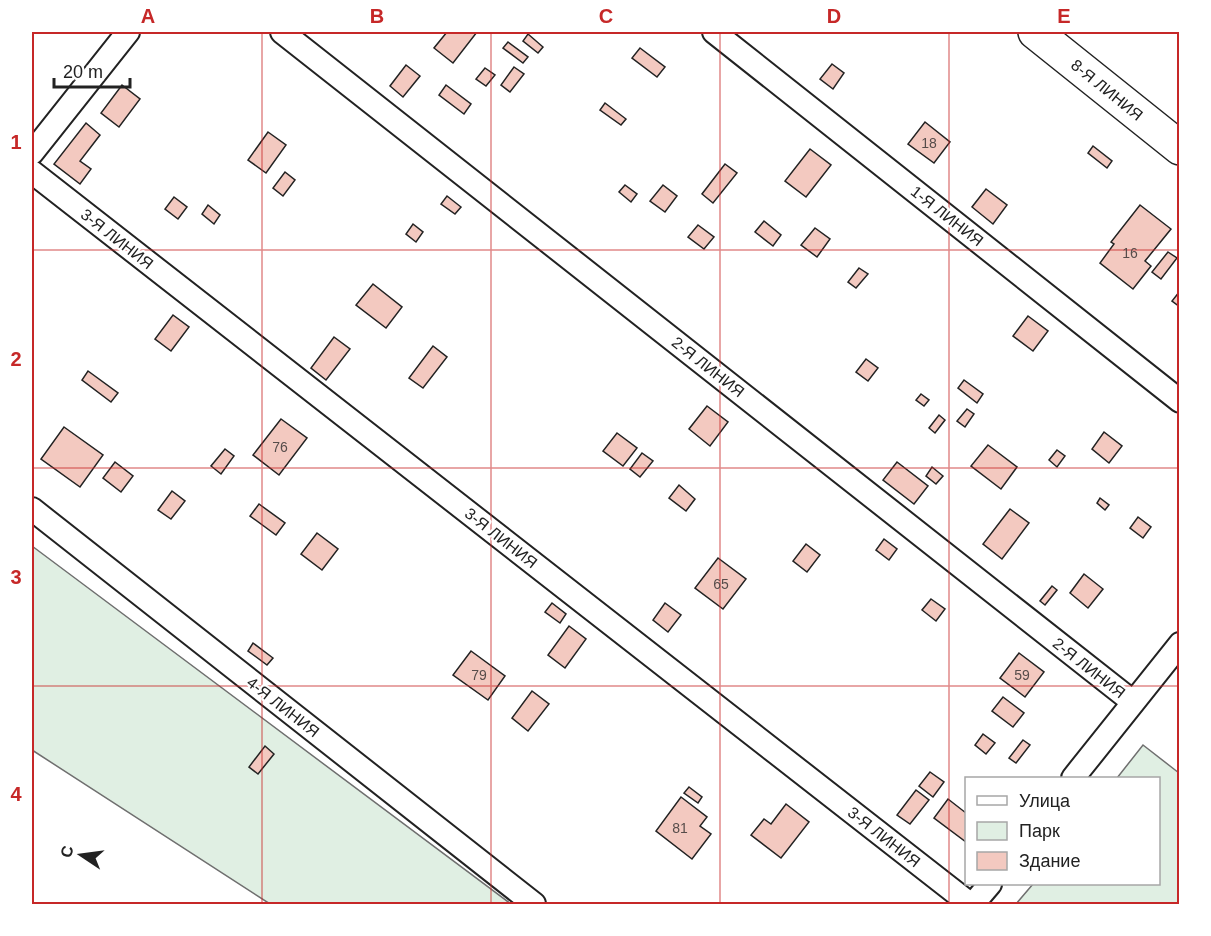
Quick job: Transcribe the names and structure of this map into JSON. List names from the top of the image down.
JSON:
{
  "streets": {
    "street": [
      "8-Я ЛИНИЯ",
      "1-Я ЛИНИЯ",
      "3-Я ЛИНИЯ",
      "2-Я ЛИНИЯ",
      "4-Я ЛИНИЯ"
    ]
  },
  "house_numbers": [
    "18",
    "16",
    "76",
    "65",
    "79",
    "59",
    "81"
  ],
  "legend": ["Улица", "Парк", "Здание"],
  "scale_bar": "20 m",
  "north": "left",
  "grid": {
    "columns": [
      "A",
      "B",
      "C",
      "D",
      "E"
    ],
    "rows": [
      "1",
      "2",
      "3",
      "4"
    ]
  }
}
